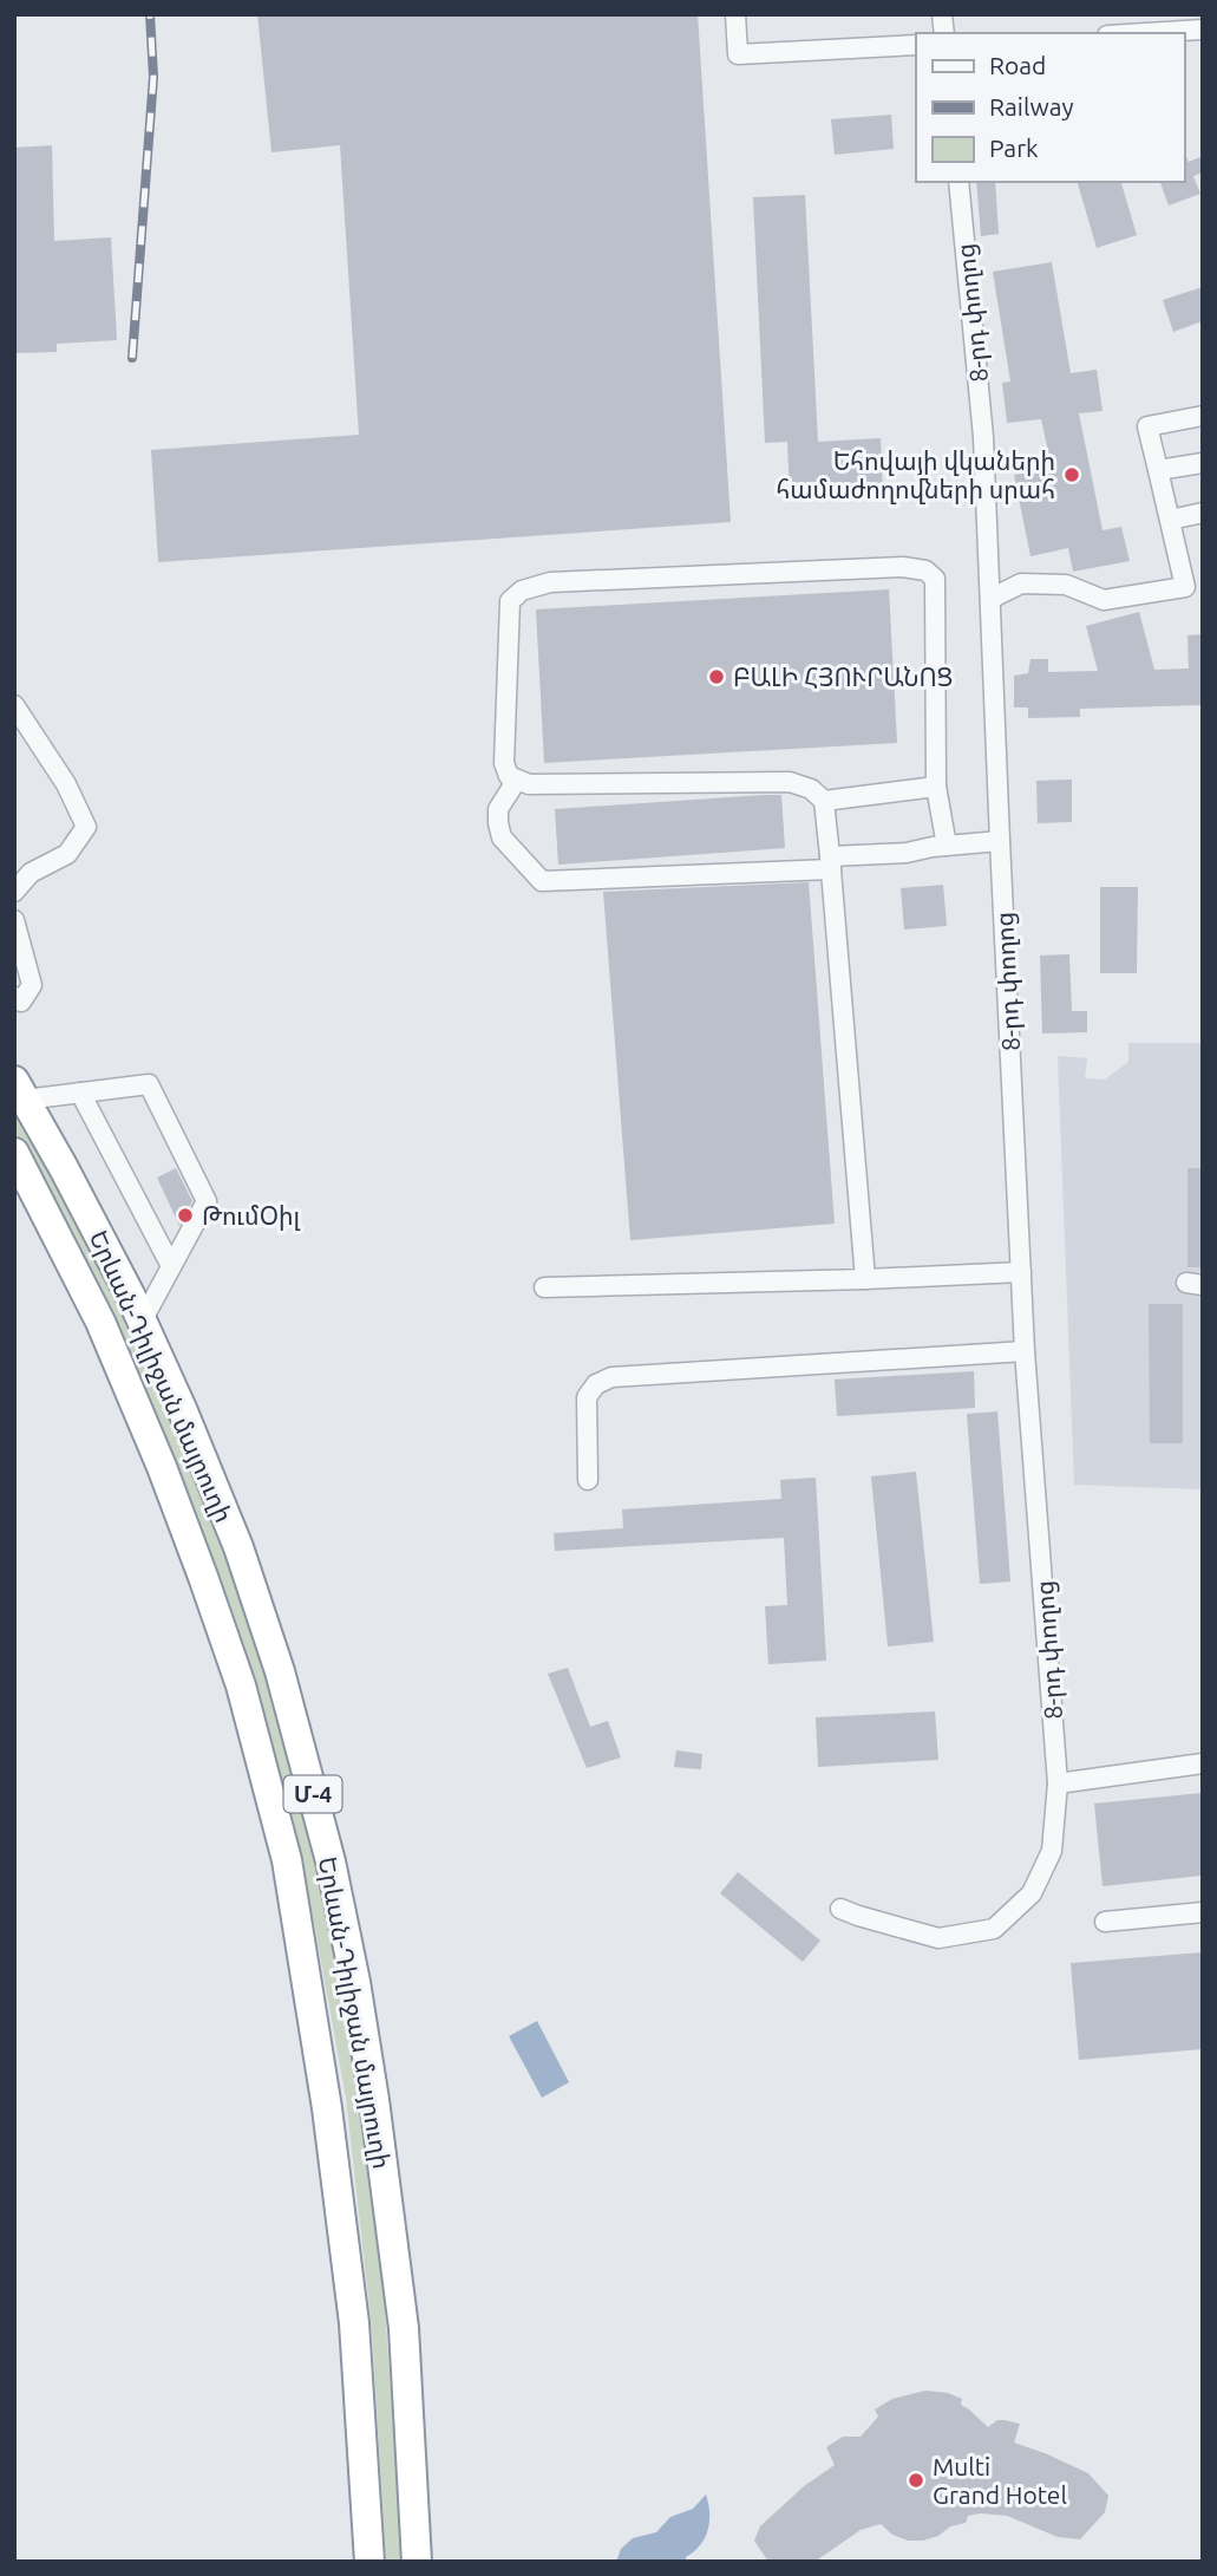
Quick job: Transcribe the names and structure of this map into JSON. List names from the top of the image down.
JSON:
{
  "streets": {
    "highway": ["Երևան-Դիլիջան մայրուղի", "Մ-4"],
    "street": ["8-րդ փողոց"]
  },
  "places": [
    "Եհովայի վկաների համաժողովների սրահ",
    "ԲԱԼԻ ՀՅՈՒՐԱՆՈՑ",
    "ԹումՕիլ",
    "Multi Grand Hotel"
  ],
  "legend": ["Road", "Railway", "Park"]
}
